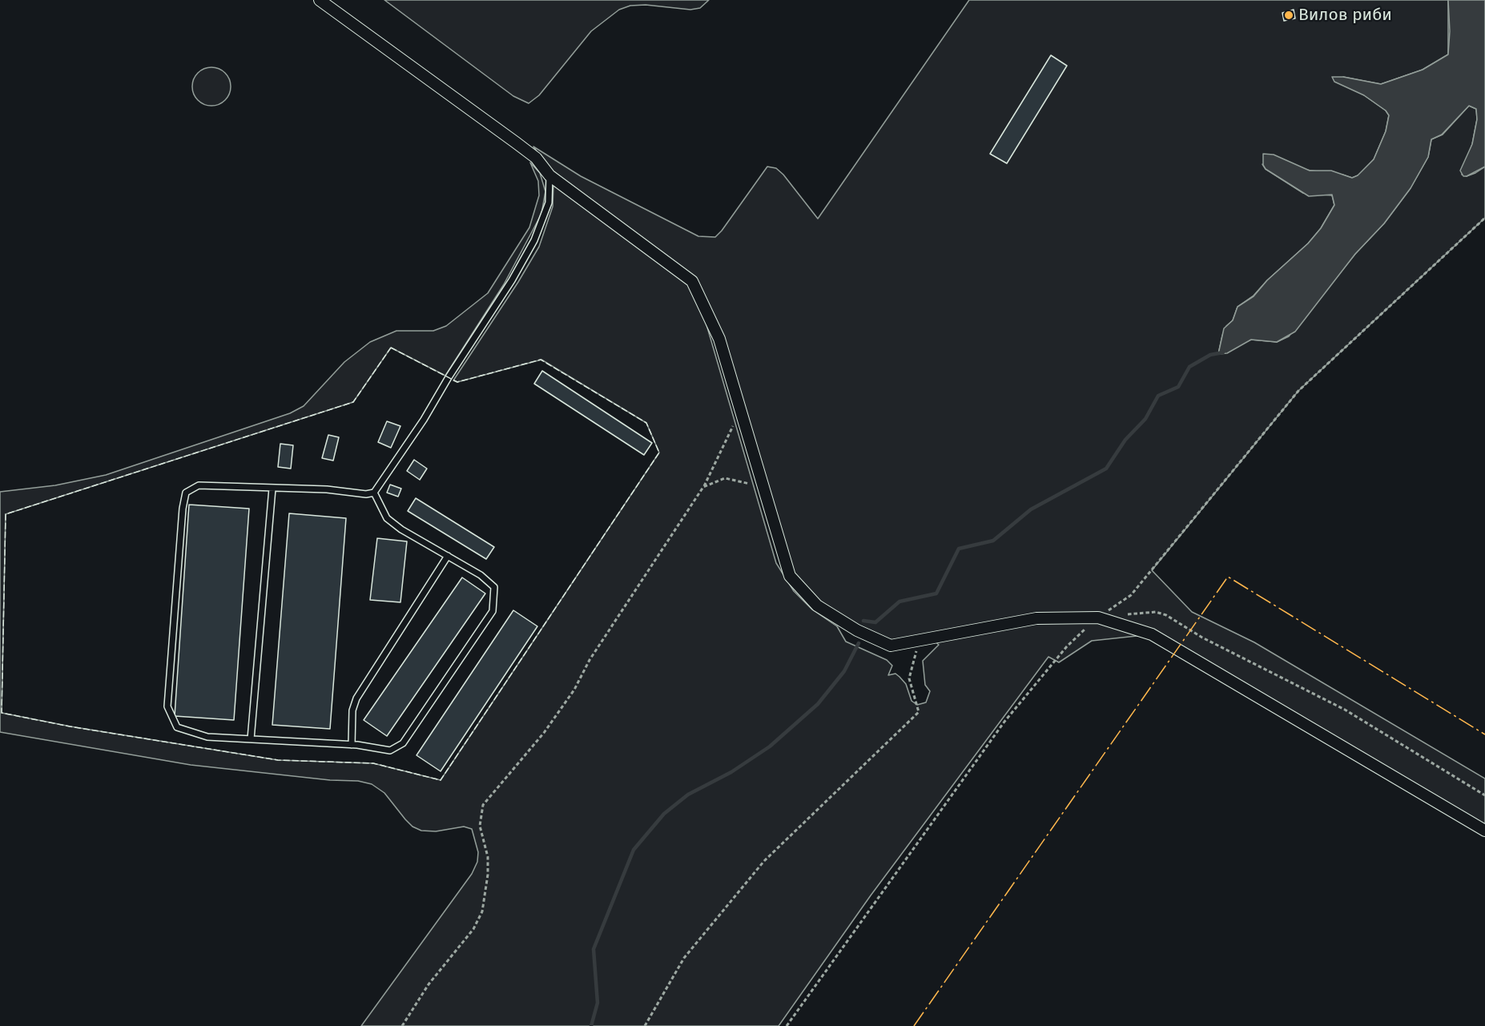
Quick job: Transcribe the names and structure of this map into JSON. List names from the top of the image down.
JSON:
{
  "places": ["Вилов риби"]
}
